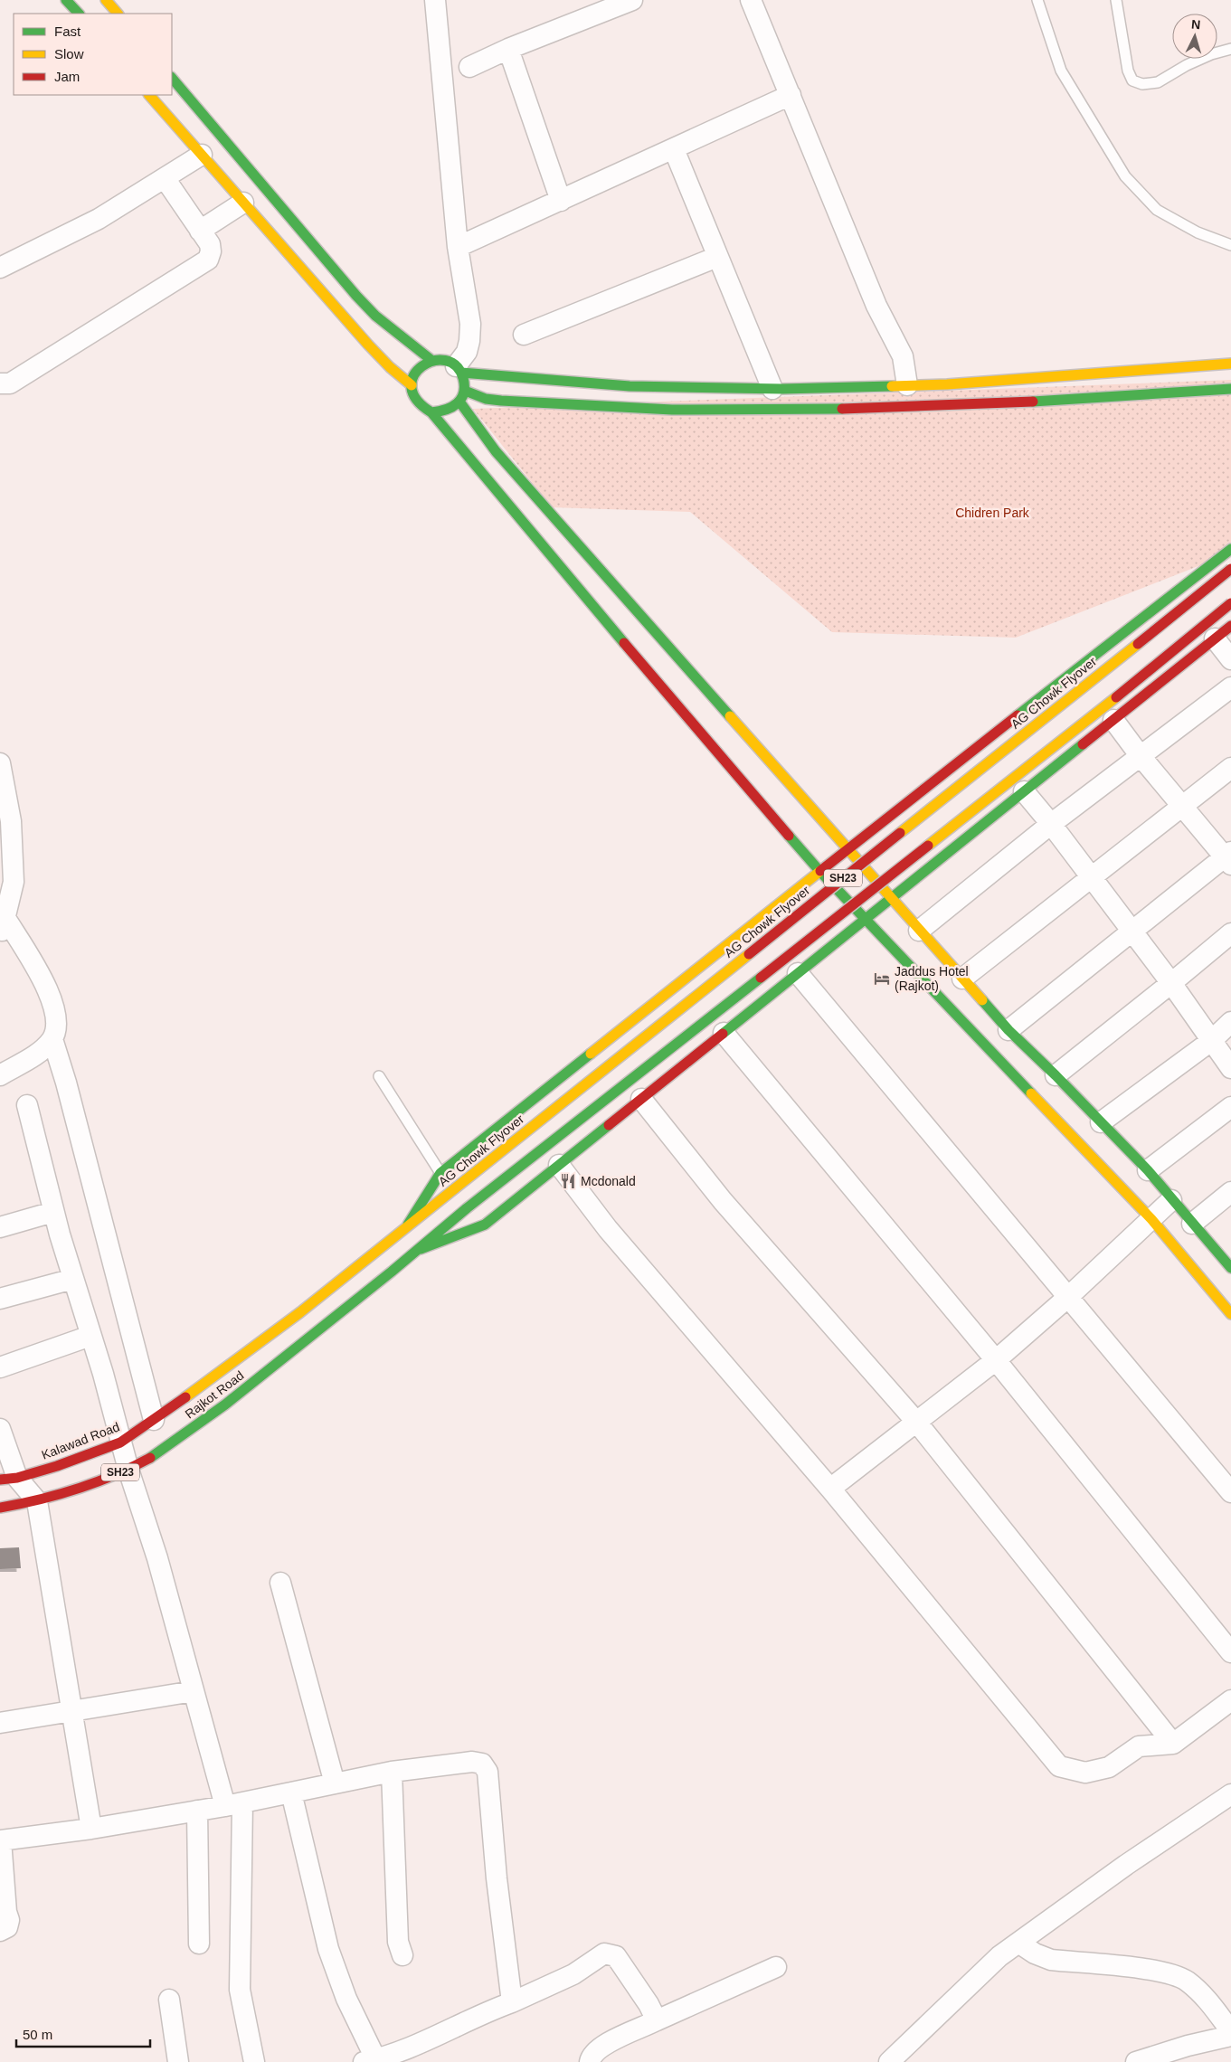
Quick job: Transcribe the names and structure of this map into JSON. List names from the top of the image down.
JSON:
{
  "streets": {
    "street": [
      "AG Chowk Flyover",
      "SH23",
      "Rajkot Road",
      "Kalawad Road"
    ]
  },
  "crossings": [
    ["AG Chowk Flyover", "Rajkot Road"],
    ["SH23", "Rajkot Road"],
    ["Rajkot Road", "Kalawad Road"]
  ],
  "parks": ["Chidren Park"],
  "places": {
    "hotel": ["Jaddus Hotel (Rajkot)"],
    "restaurant": ["Mcdonald"]
  },
  "legend": ["Fast", "Slow", "Jam"],
  "scale_bar": "50 m",
  "north": "top"
}
